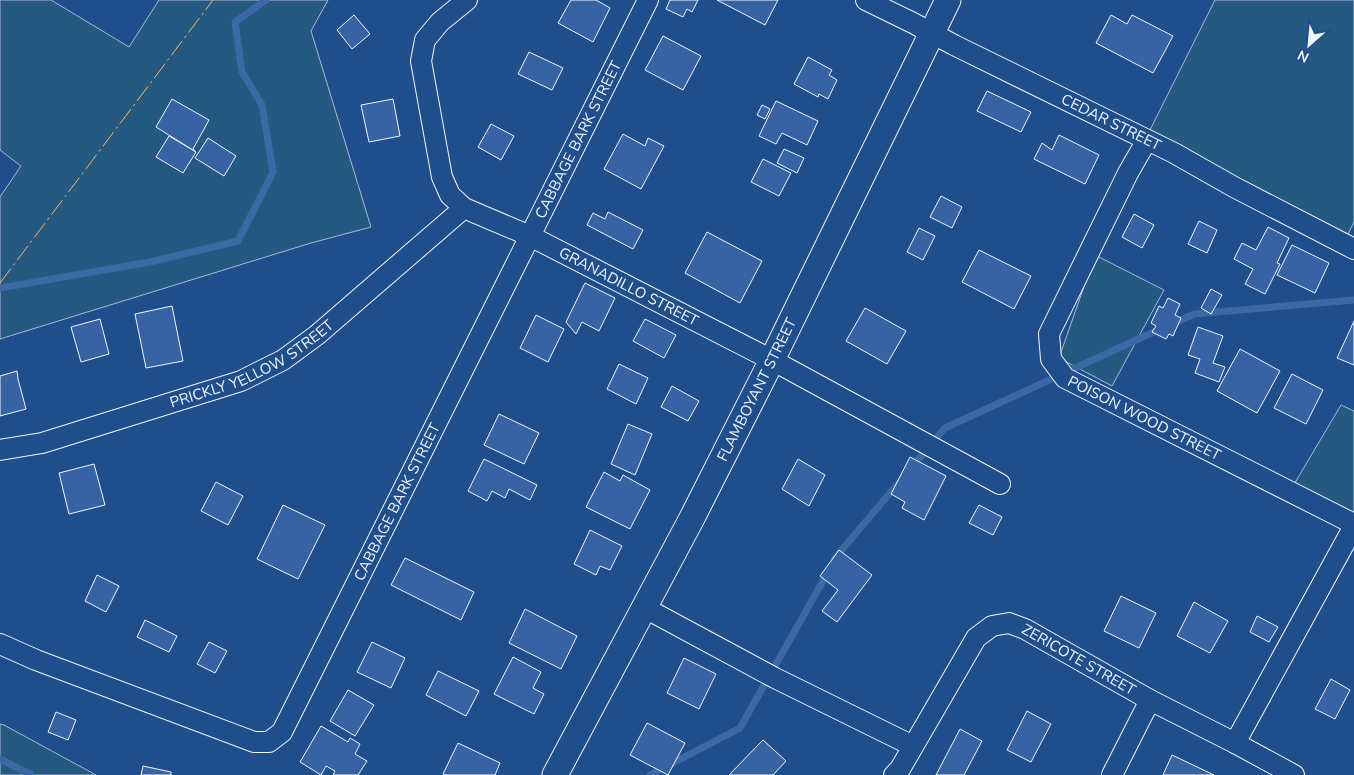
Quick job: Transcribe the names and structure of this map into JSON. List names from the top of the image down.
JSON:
{
  "streets": {
    "street": [
      "CEDAR STREET",
      "CABBAGE BARK STREET",
      "GRANADILLO STREET",
      "PRICKLY YELLOW STREET",
      "FLAMBOYANT STREET",
      "POISON WOOD STREET",
      "ZERICOTE STREET"
    ]
  },
  "crossings": [
    ["CEDAR STREET", "FLAMBOYANT STREET"],
    ["CEDAR STREET", "POISON WOOD STREET"],
    ["CABBAGE BARK STREET", "GRANADILLO STREET"],
    ["GRANADILLO STREET", "PRICKLY YELLOW STREET"],
    ["GRANADILLO STREET", "FLAMBOYANT STREET"]
  ],
  "north": "bottom left"
}
